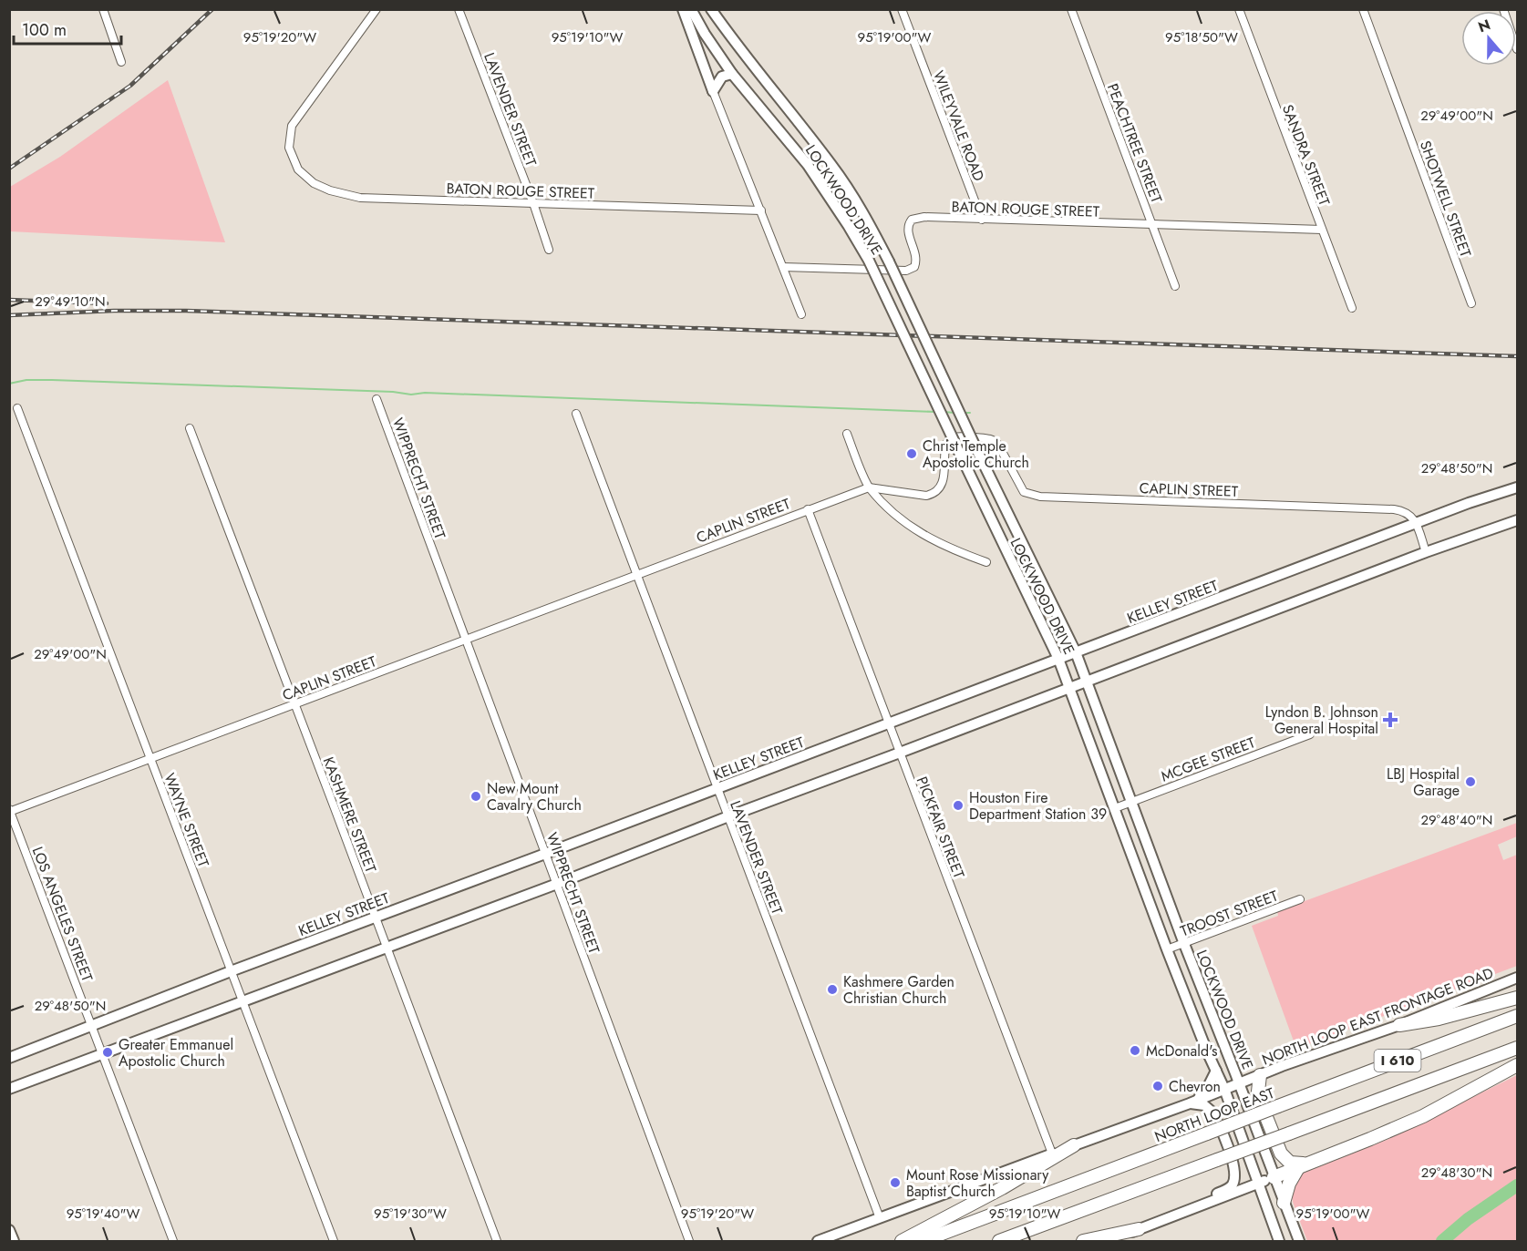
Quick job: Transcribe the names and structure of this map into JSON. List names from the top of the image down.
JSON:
{
  "streets": {
    "highway": ["I 610", "NORTH LOOP EAST"],
    "main road": ["LOCKWOOD DRIVE", "KELLEY STREET", "NORTH LOOP EAST FRONTAGE ROAD"],
    "street": [
      "LAVENDER STREET",
      "WILEYVALE ROAD",
      "PEACHTREE STREET",
      "SANDRA STREET",
      "BATON ROUGE STREET",
      "SHOTWELL STREET",
      "WIPPRECHT STREET",
      "CAPLIN STREET",
      "MCGEE STREET",
      "KASHMERE STREET",
      "WAYNE STREET",
      "PICKFAIR STREET",
      "TROOST STREET",
      "LOS ANGELES STREET"
    ]
  },
  "crossings": [
    ["LAVENDER STREET", "BATON ROUGE STREET"],
    ["LAVENDER STREET", "CAPLIN STREET"],
    ["LAVENDER STREET", "KELLEY STREET"],
    ["LAVENDER STREET", "NORTH LOOP EAST FRONTAGE ROAD"],
    ["WILEYVALE ROAD", "BATON ROUGE STREET"],
    ["PEACHTREE STREET", "BATON ROUGE STREET"],
    ["SANDRA STREET", "BATON ROUGE STREET"],
    ["LOCKWOOD DRIVE", "KELLEY STREET"],
    ["LOCKWOOD DRIVE", "MCGEE STREET"],
    ["LOCKWOOD DRIVE", "TROOST STREET"],
    ["LOCKWOOD DRIVE", "NORTH LOOP EAST FRONTAGE ROAD"],
    ["WIPPRECHT STREET", "CAPLIN STREET"],
    ["WIPPRECHT STREET", "KELLEY STREET"],
    ["CAPLIN STREET", "KELLEY STREET"],
    ["CAPLIN STREET", "KASHMERE STREET"],
    ["CAPLIN STREET", "WAYNE STREET"],
    ["CAPLIN STREET", "PICKFAIR STREET"],
    ["CAPLIN STREET", "LOS ANGELES STREET"],
    ["KELLEY STREET", "KASHMERE STREET"],
    ["KELLEY STREET", "WAYNE STREET"],
    ["KELLEY STREET", "PICKFAIR STREET"],
    ["KELLEY STREET", "LOS ANGELES STREET"],
    ["PICKFAIR STREET", "NORTH LOOP EAST FRONTAGE ROAD"]
  ],
  "places": {
    "other": [
      "Christ Temple Apostolic Church",
      "LBJ Hospital Garage",
      "New Mount Cavalry Church",
      "Houston Fire Department Station 39",
      "Kashmere Garden Christian Church",
      "McDonald's",
      "Greater Emmanuel Apostolic Church",
      "Chevron",
      "Mount Rose Missionary Baptist Church"
    ],
    "health": ["Lyndon B. Johnson General Hospital"]
  },
  "scale_bar": "100 m",
  "north": "top",
  "coordinates": [
    "95°19'20\"W",
    "95°19'10\"W",
    "95°19'00\"W",
    "95°18'50\"W",
    "29°49'00\"N",
    "29°49'10\"N",
    "29°48'50\"N",
    "29°48'40\"N",
    "29°48'30\"N",
    "95°19'40\"W",
    "95°19'30\"W"
  ]
}
